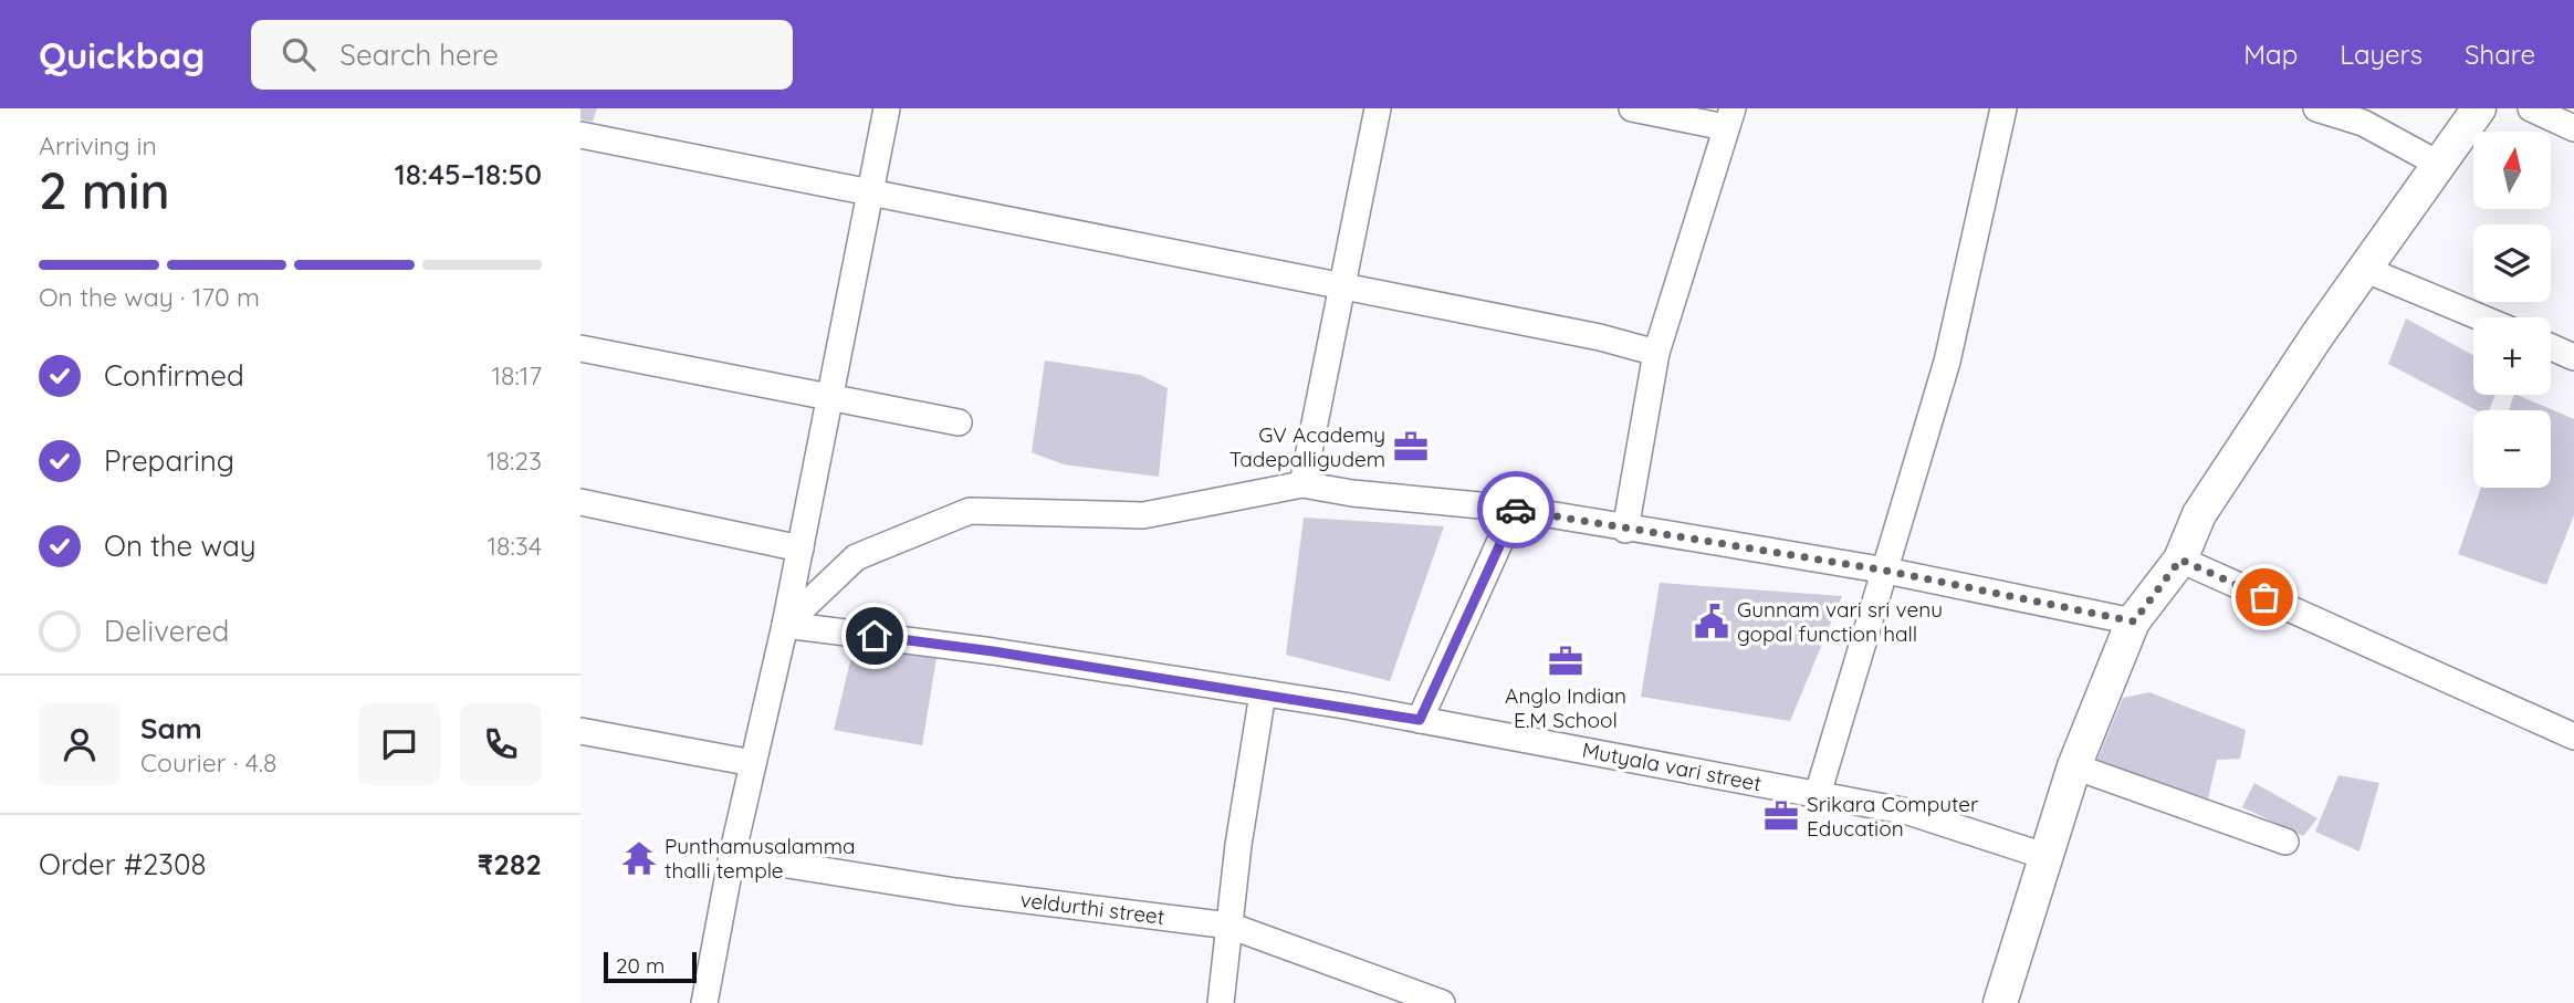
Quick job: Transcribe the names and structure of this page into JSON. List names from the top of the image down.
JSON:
{
  "streets": {
    "street": ["Mutyala vari street", "veldurthi street"]
  },
  "places": {
    "office": ["GV Academy Tadepalligudem", "Anglo Indian E.M School", "Srikara Computer Education"],
    "public building": ["Gunnam vari sri venu gopal function hall"],
    "temple": ["Punthamusalamma thalli temple"]
  },
  "scale_bar": "20 m",
  "north": "top",
  "page": {
    "header": "Quickbag",
    "search": "Search here",
    "nav": ["Map", "Layers", "Share"],
    "heading": ["2 min", "Arriving in", "18:45–18:50"],
    "panel": [
      "Sam",
      "Courier · 4.8",
      "Order #2308",
      "₹282"
    ],
    "map_buttons": ["+", "−"],
    "bar": "On the way · 170 m",
    "list": [
      ["Confirmed", "18:17"],
      ["Preparing", "18:23"],
      ["On the way", "18:34"],
      "Delivered"
    ],
    "scale": "20 m"
  }
}
